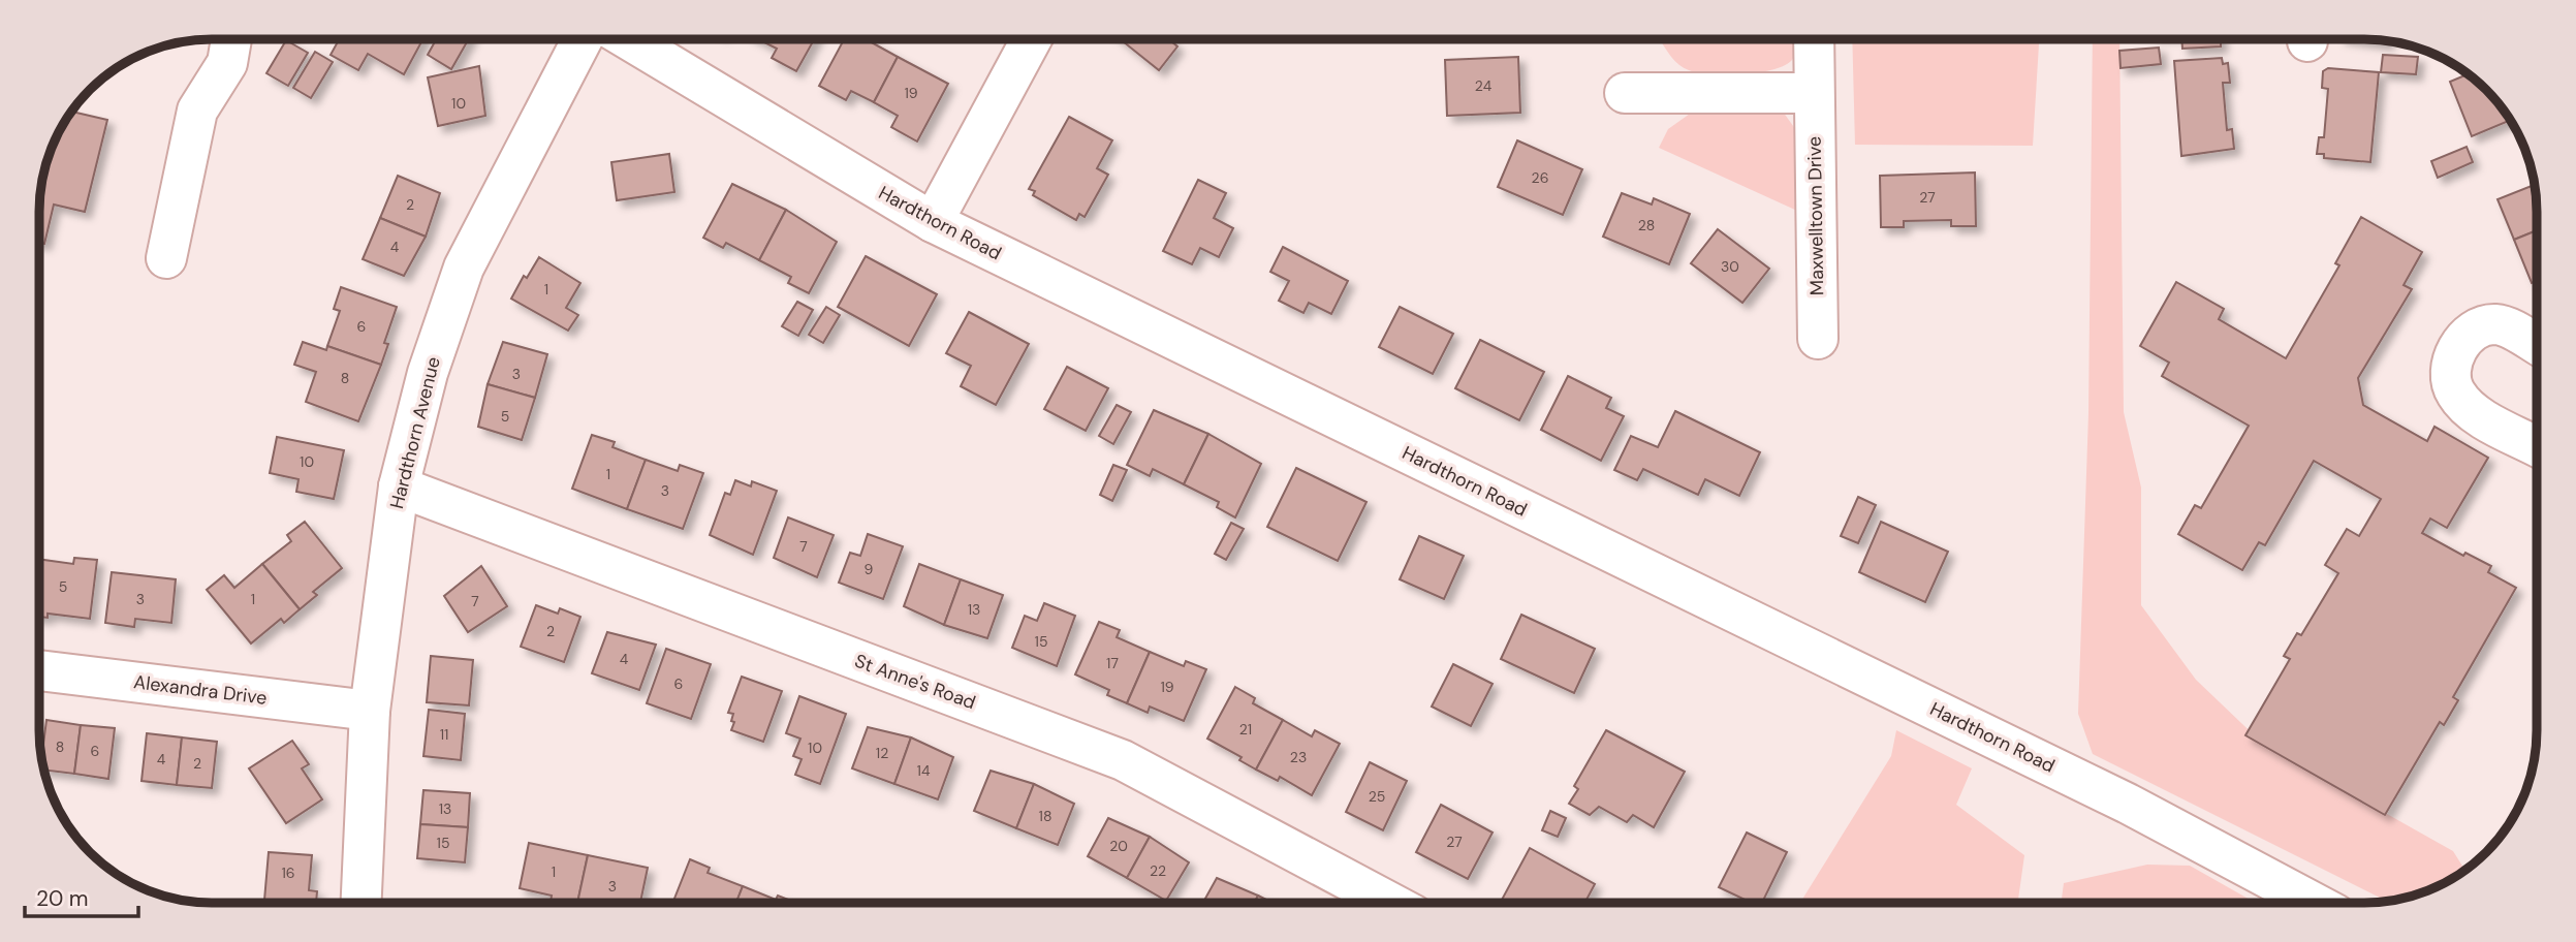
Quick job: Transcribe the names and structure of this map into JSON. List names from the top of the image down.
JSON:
{
  "streets": {
    "street": [
      "Maxwelltown Drive",
      "Hardthorn Road",
      "Hardthorn Avenue",
      "St Anne's Road",
      "Alexandra Drive"
    ]
  },
  "crossings": [
    ["Hardthorn Avenue", "St Anne's Road"],
    ["Hardthorn Avenue", "Alexandra Drive"]
  ],
  "house_numbers": [
    "24",
    "19",
    "10",
    "26",
    "27",
    "2",
    "28",
    "4",
    "30",
    "1",
    "6",
    "3",
    "8",
    "5",
    "10",
    "1",
    "3",
    "7",
    "9",
    "5",
    "3",
    "1",
    "7",
    "13",
    "2",
    "15",
    "4",
    "17",
    "6",
    "19",
    "21",
    "11",
    "8",
    "10",
    "6",
    "12",
    "23",
    "4",
    "2",
    "14",
    "25",
    "13",
    "18",
    "27",
    "15",
    "20",
    "22",
    "1",
    "16",
    "3"
  ],
  "scale_bar": "20 m"
}
